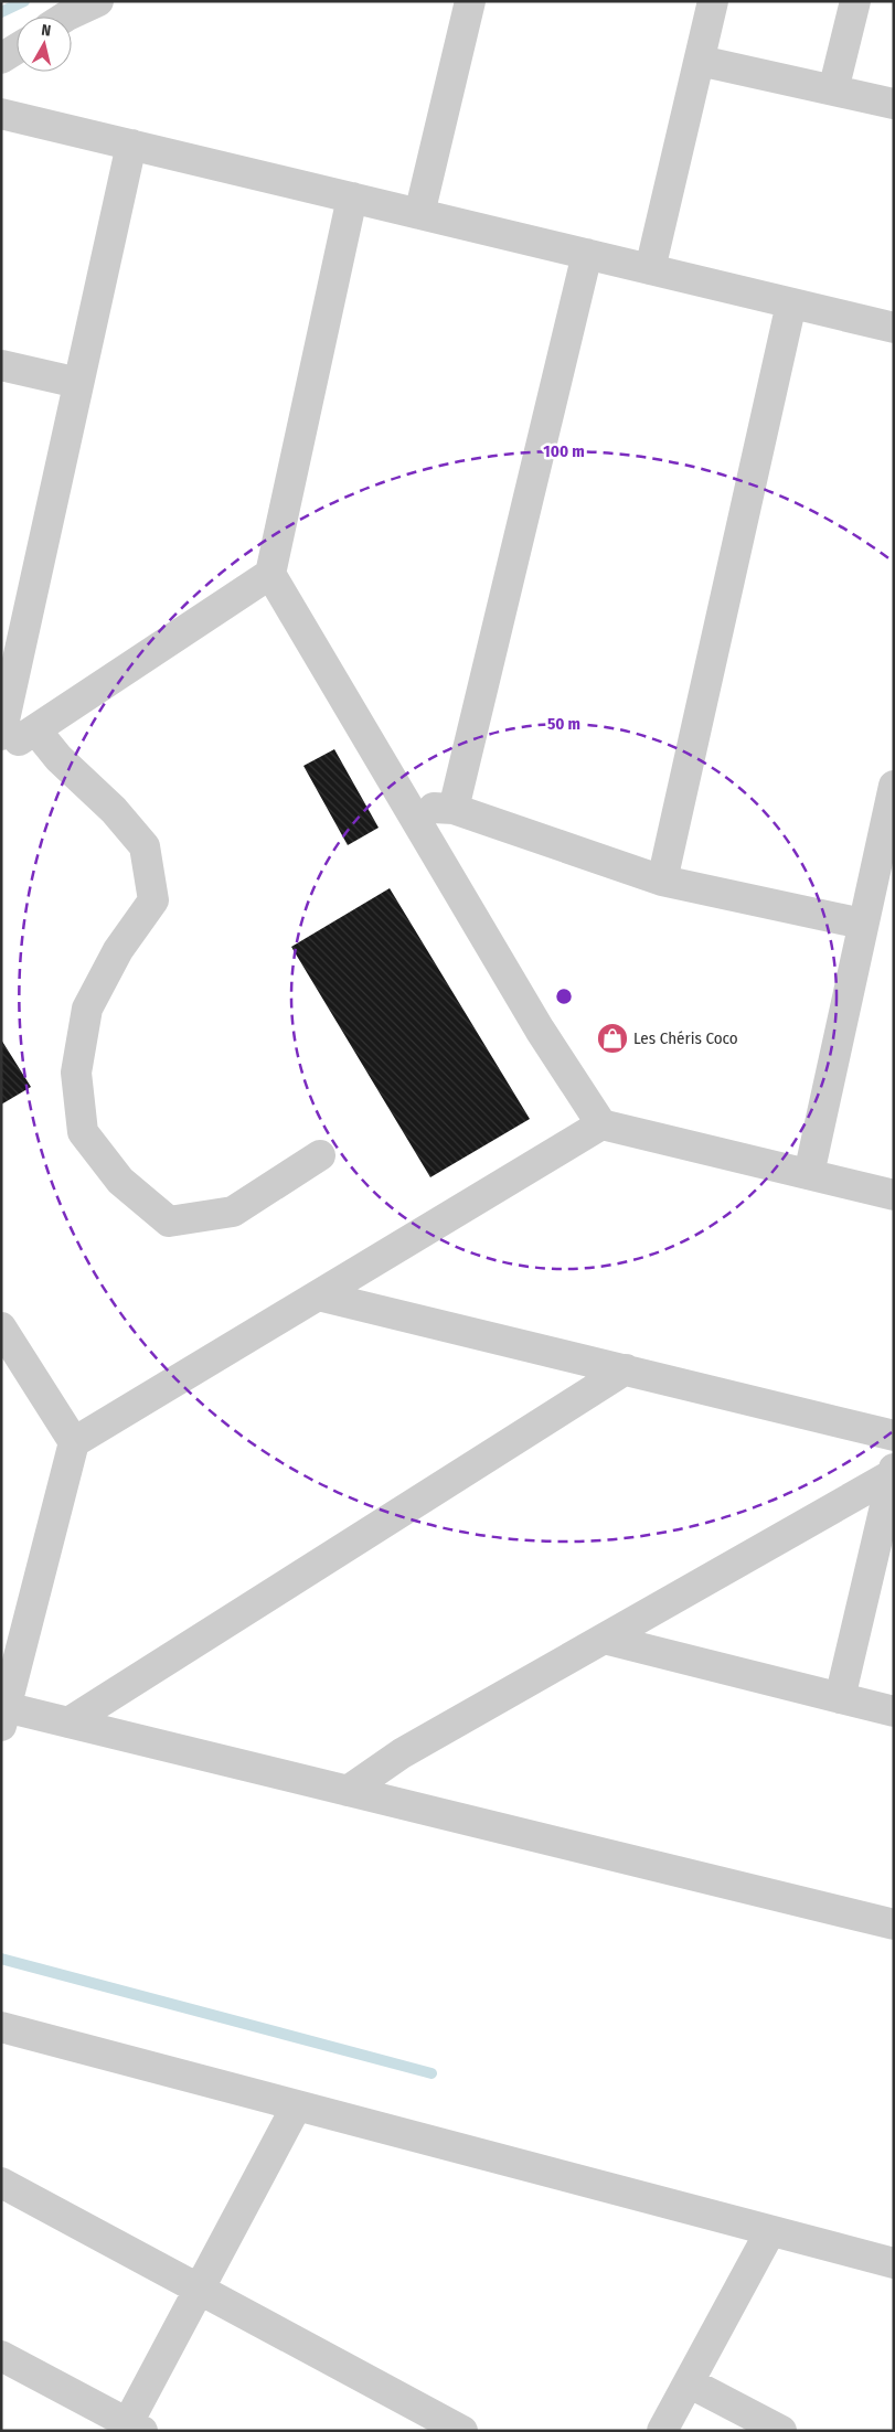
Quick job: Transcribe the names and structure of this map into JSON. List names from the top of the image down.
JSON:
{
  "places": {
    "shop": ["Les Chéris Coco"]
  },
  "north": "top",
  "rings": ["100 m", "50 m"]
}
